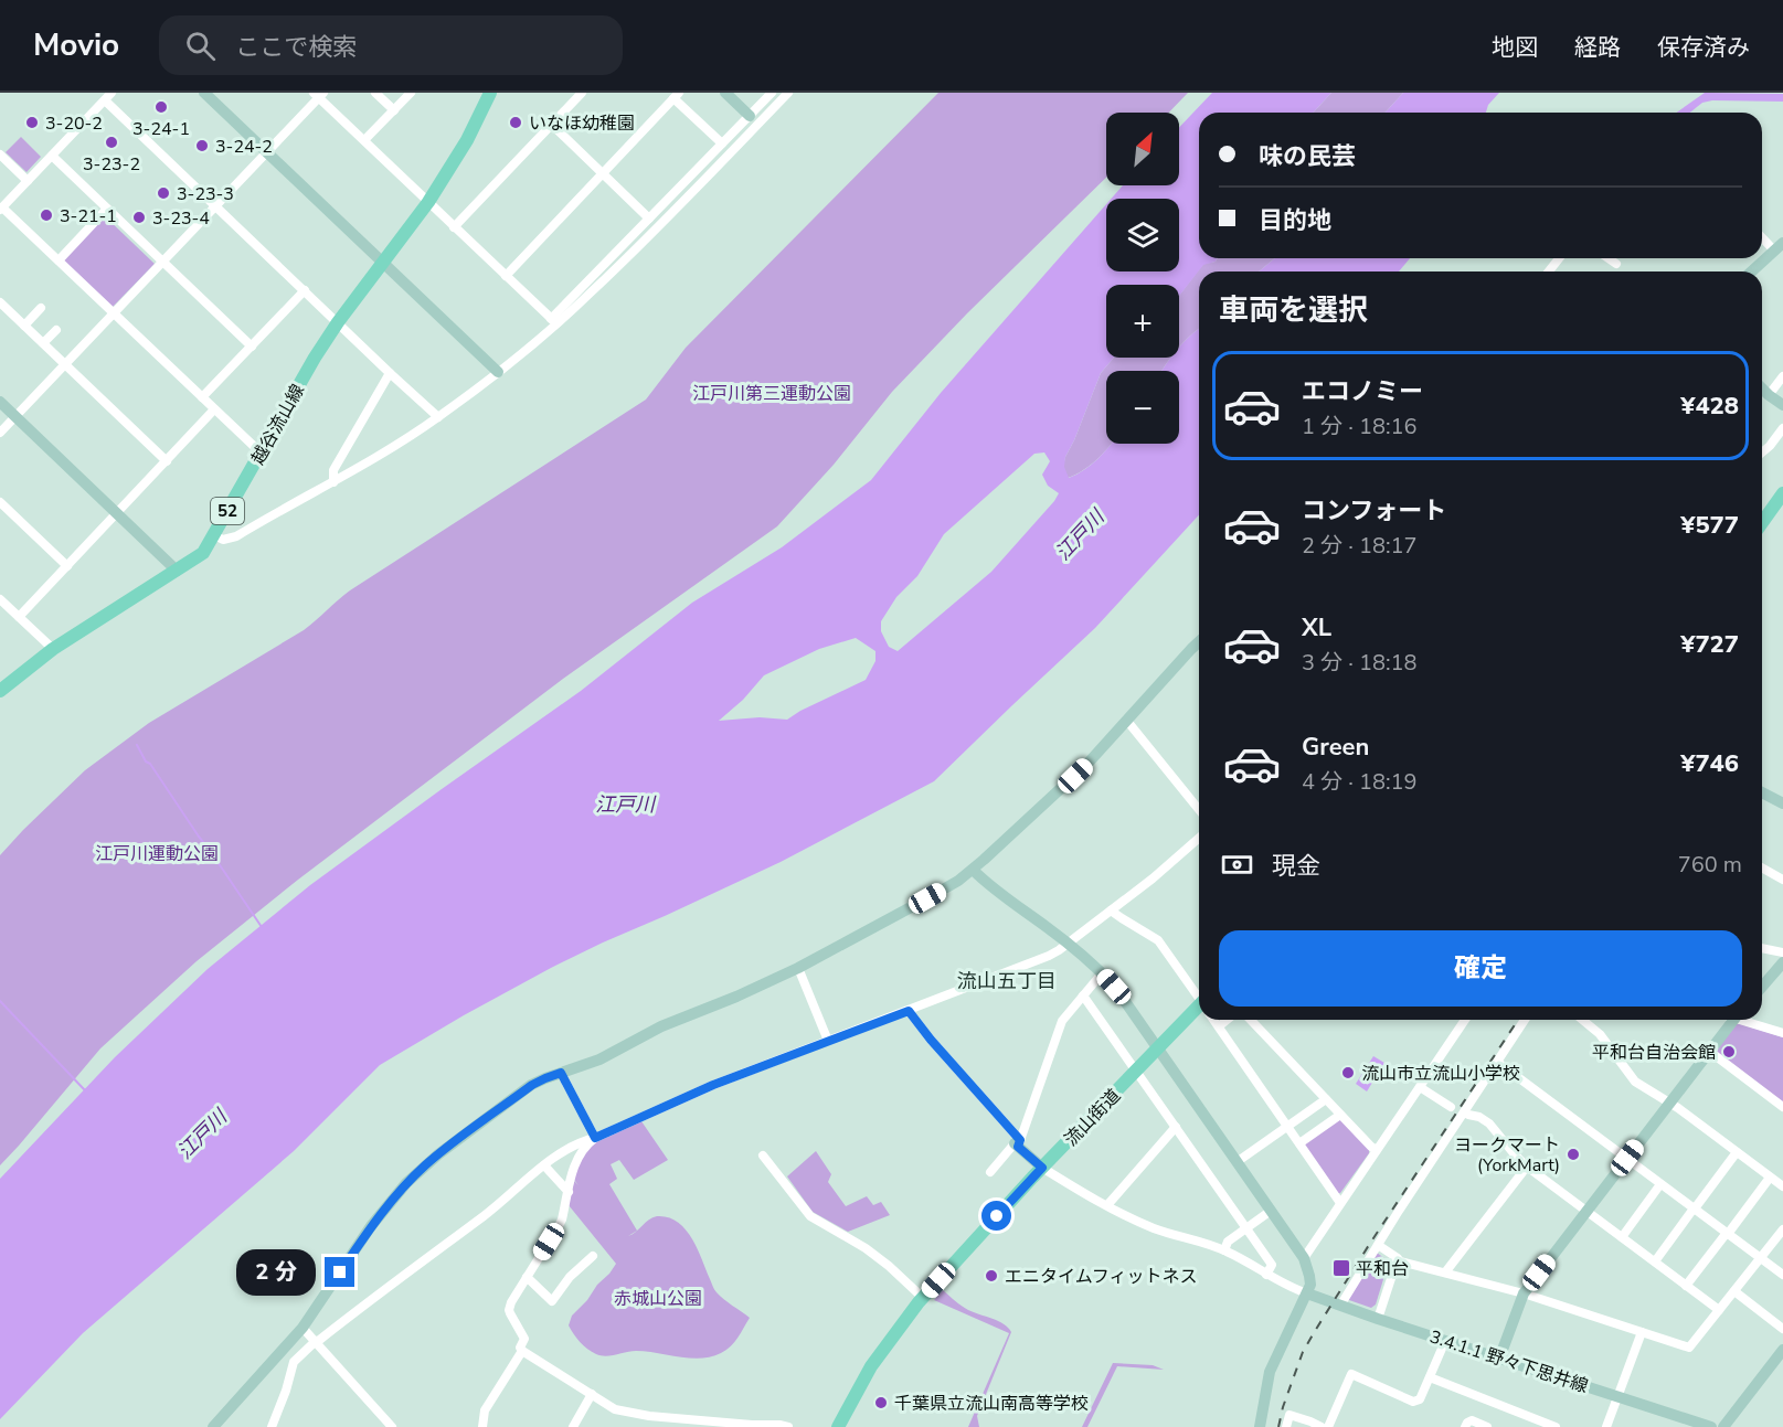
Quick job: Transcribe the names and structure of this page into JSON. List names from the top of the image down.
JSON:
{
  "streets": {
    "main road": ["越谷流山線", "52", "流山街道"],
    "street": ["3.4.1.1 野々下思井線"]
  },
  "districts": ["流山五丁目"],
  "water": ["江戸川"],
  "parks": ["江戸川第三運動公園", "江戸川運動公園", "赤城山公園"],
  "places": {
    "other": [
      "3-24-1",
      "3-20-2",
      "いなほ幼稚園",
      "3-23-2",
      "3-24-2",
      "3-23-3",
      "3-21-1",
      "3-23-4",
      "平和台自治会館",
      "流山市立流山小学校",
      "ヨークマート (YorkMart)",
      "エニタイムフィットネス",
      "千葉県立流山南高等学校"
    ],
    "transit": ["平和台"]
  },
  "north": "top right",
  "page": {
    "header": "Movio",
    "search": "ここで検索",
    "nav": ["地図", "経路", "保存済み"],
    "map_buttons": ["+", "−"],
    "banner": ["味の民芸", "目的地"],
    "heading": "車両を選択",
    "list": [
      {
        "name": "エコノミー",
        "note": "1 分 · 18:16",
        "value": "¥428"
      },
      {
        "name": "コンフォート",
        "note": "2 分 · 18:17",
        "value": "¥577"
      },
      {
        "name": "XL",
        "note": "3 分 · 18:18",
        "value": "¥727"
      },
      {
        "name": "Green",
        "note": "4 分 · 18:19",
        "value": "¥746"
      }
    ],
    "pay": ["現金", "760 m"],
    "buttons": "確定",
    "bubble": "2 分"
  }
}
